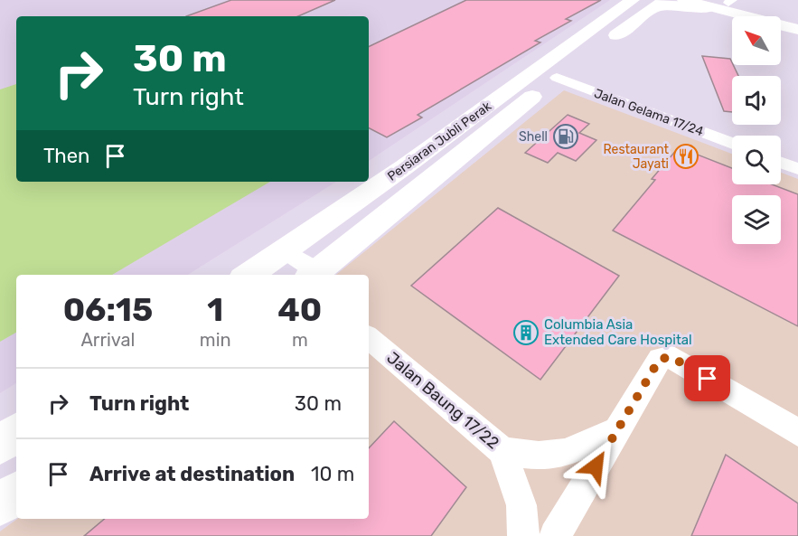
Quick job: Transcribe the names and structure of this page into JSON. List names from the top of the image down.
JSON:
{
  "streets": {
    "main road": ["Persiaran Jubli Perak"],
    "street": ["Jalan Gelama 17/24", "Jalan Baung 17/22"]
  },
  "crossings": [
    ["Jalan Gelama 17/24", "Persiaran Jubli Perak"]
  ],
  "places": {
    "fuel station": ["Shell"],
    "restaurant": ["Restaurant Jayati"],
    "building": ["Columbia Asia Extended Care Hospital"]
  },
  "north": "top left",
  "page": {
    "turn": ["30 m", "Turn right"],
    "then": "Then",
    "eta": [
      "06:15",
      "Arrival",
      "1",
      "min",
      "40",
      "m"
    ],
    "list": [
      {
        "name": "Turn right",
        "value": "30 m"
      },
      {
        "name": "Arrive at destination",
        "value": "10 m"
      }
    ]
  }
}
